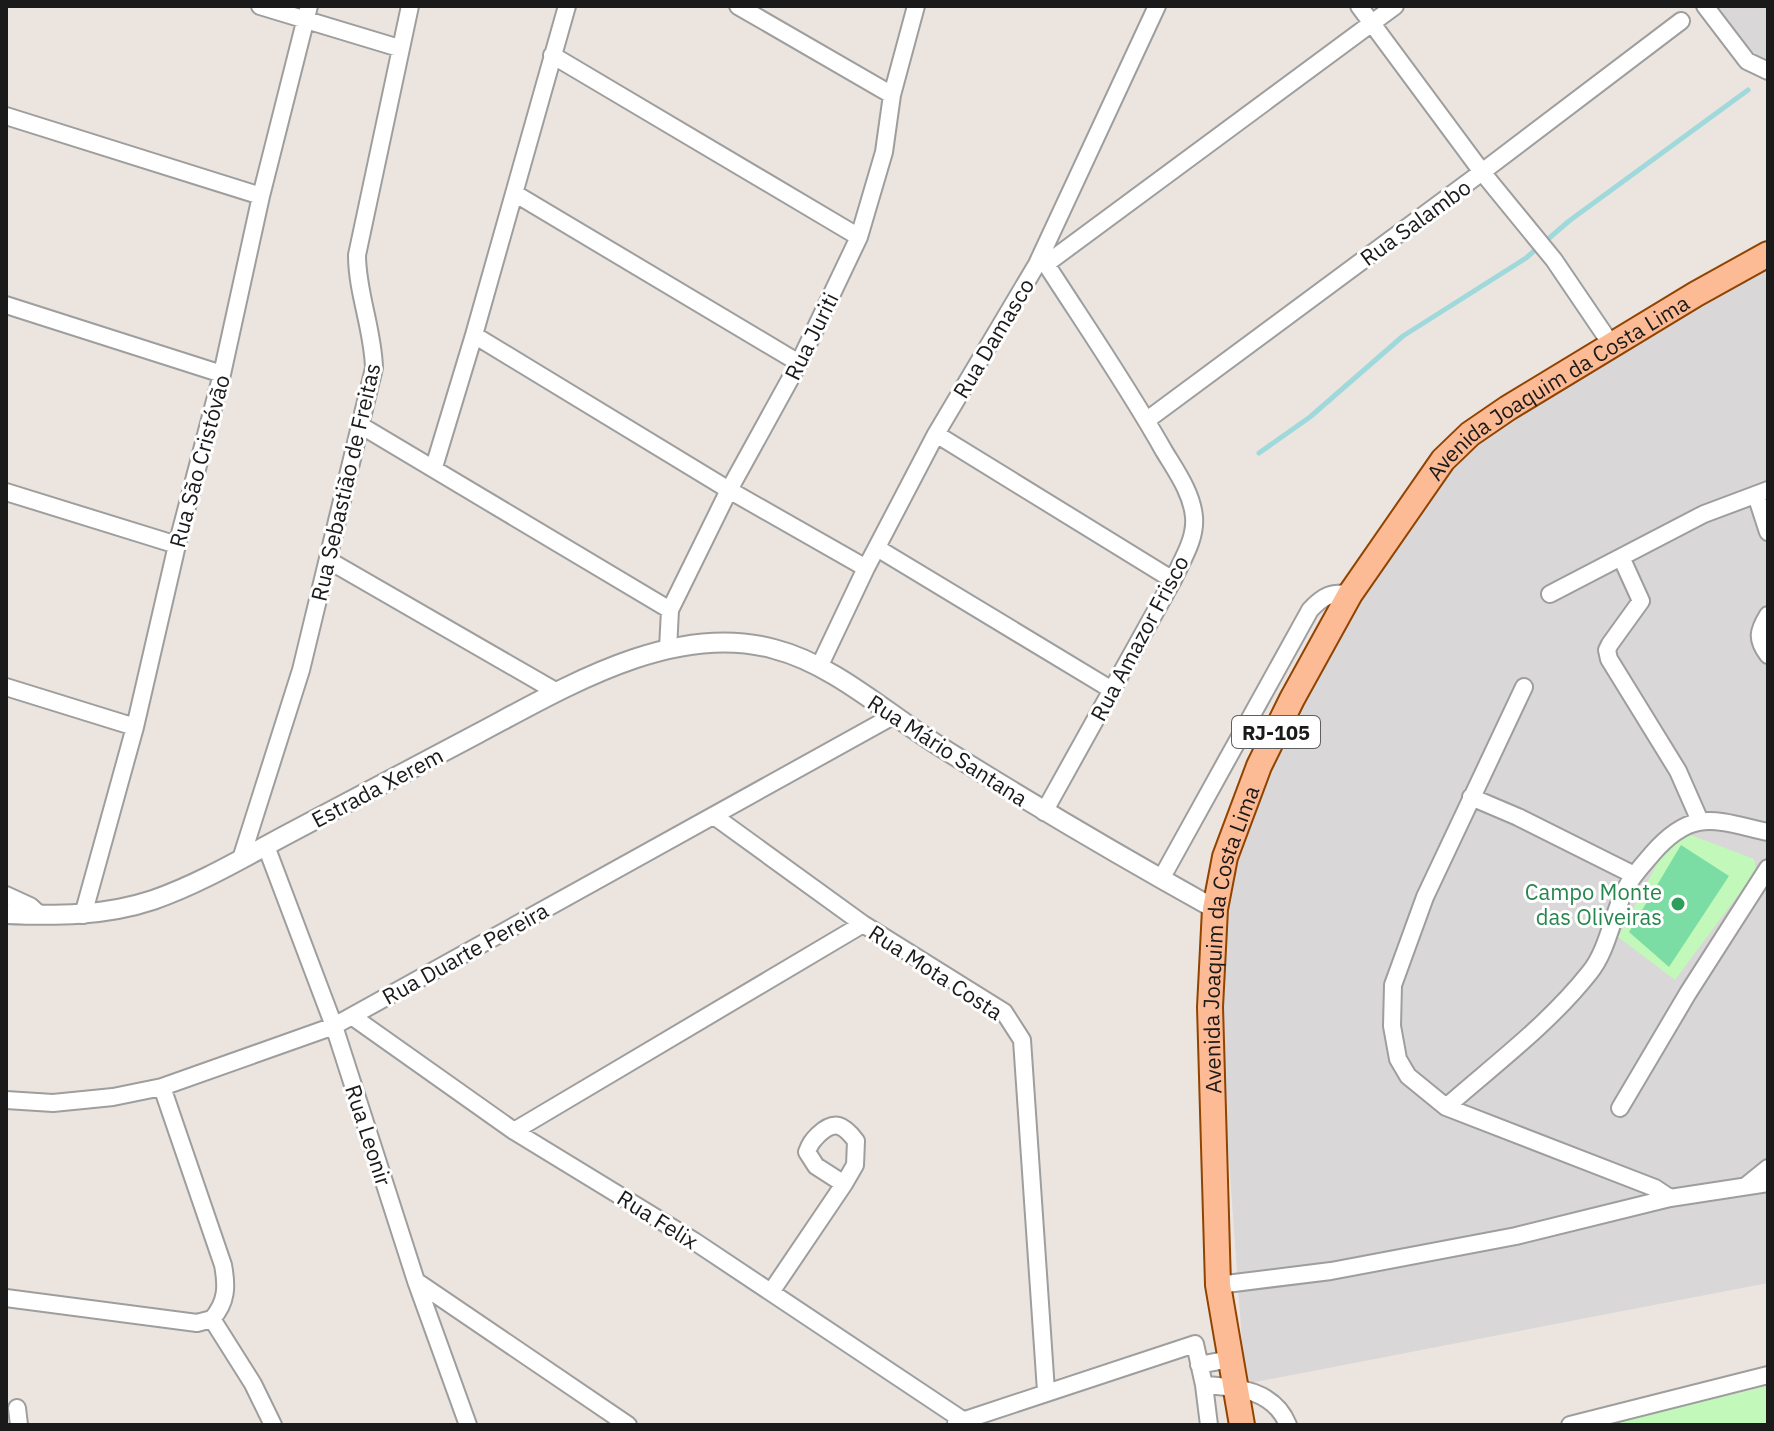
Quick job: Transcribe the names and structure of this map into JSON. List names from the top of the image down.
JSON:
{
  "streets": {
    "main road": ["Avenida Joaquim da Costa Lima", "RJ-105"],
    "street": [
      "Rua Salambo",
      "Rua Juriti",
      "Rua Damasco",
      "Rua São Cristóvão",
      "Rua Sebastião de Freitas",
      "Rua Amazor Frisco",
      "Rua Mário Santana",
      "Estrada Xerem",
      "Rua Duarte Pereira",
      "Rua Mota Costa",
      "Rua Leonir",
      "Rua Felix"
    ]
  },
  "crossings": [
    ["Rua Salambo", "Rua Amazor Frisco"],
    ["Rua Juriti", "Rua Mário Santana"],
    ["Rua Juriti", "Estrada Xerem"],
    ["Rua Damasco", "Rua Amazor Frisco"],
    ["Rua Damasco", "Rua Mário Santana"],
    ["Avenida Joaquim da Costa Lima", "Rua Mário Santana"],
    ["Rua São Cristóvão", "Estrada Xerem"],
    ["Rua Sebastião de Freitas", "Estrada Xerem"],
    ["Rua Amazor Frisco", "Rua Mário Santana"],
    ["Rua Mário Santana", "Estrada Xerem"],
    ["Rua Mário Santana", "Rua Duarte Pereira"],
    ["Estrada Xerem", "Rua Leonir"],
    ["Rua Duarte Pereira", "Rua Mota Costa"],
    ["Rua Duarte Pereira", "Rua Leonir"],
    ["Rua Duarte Pereira", "Rua Felix"]
  ],
  "places": ["Campo Monte das Oliveiras"]
}
